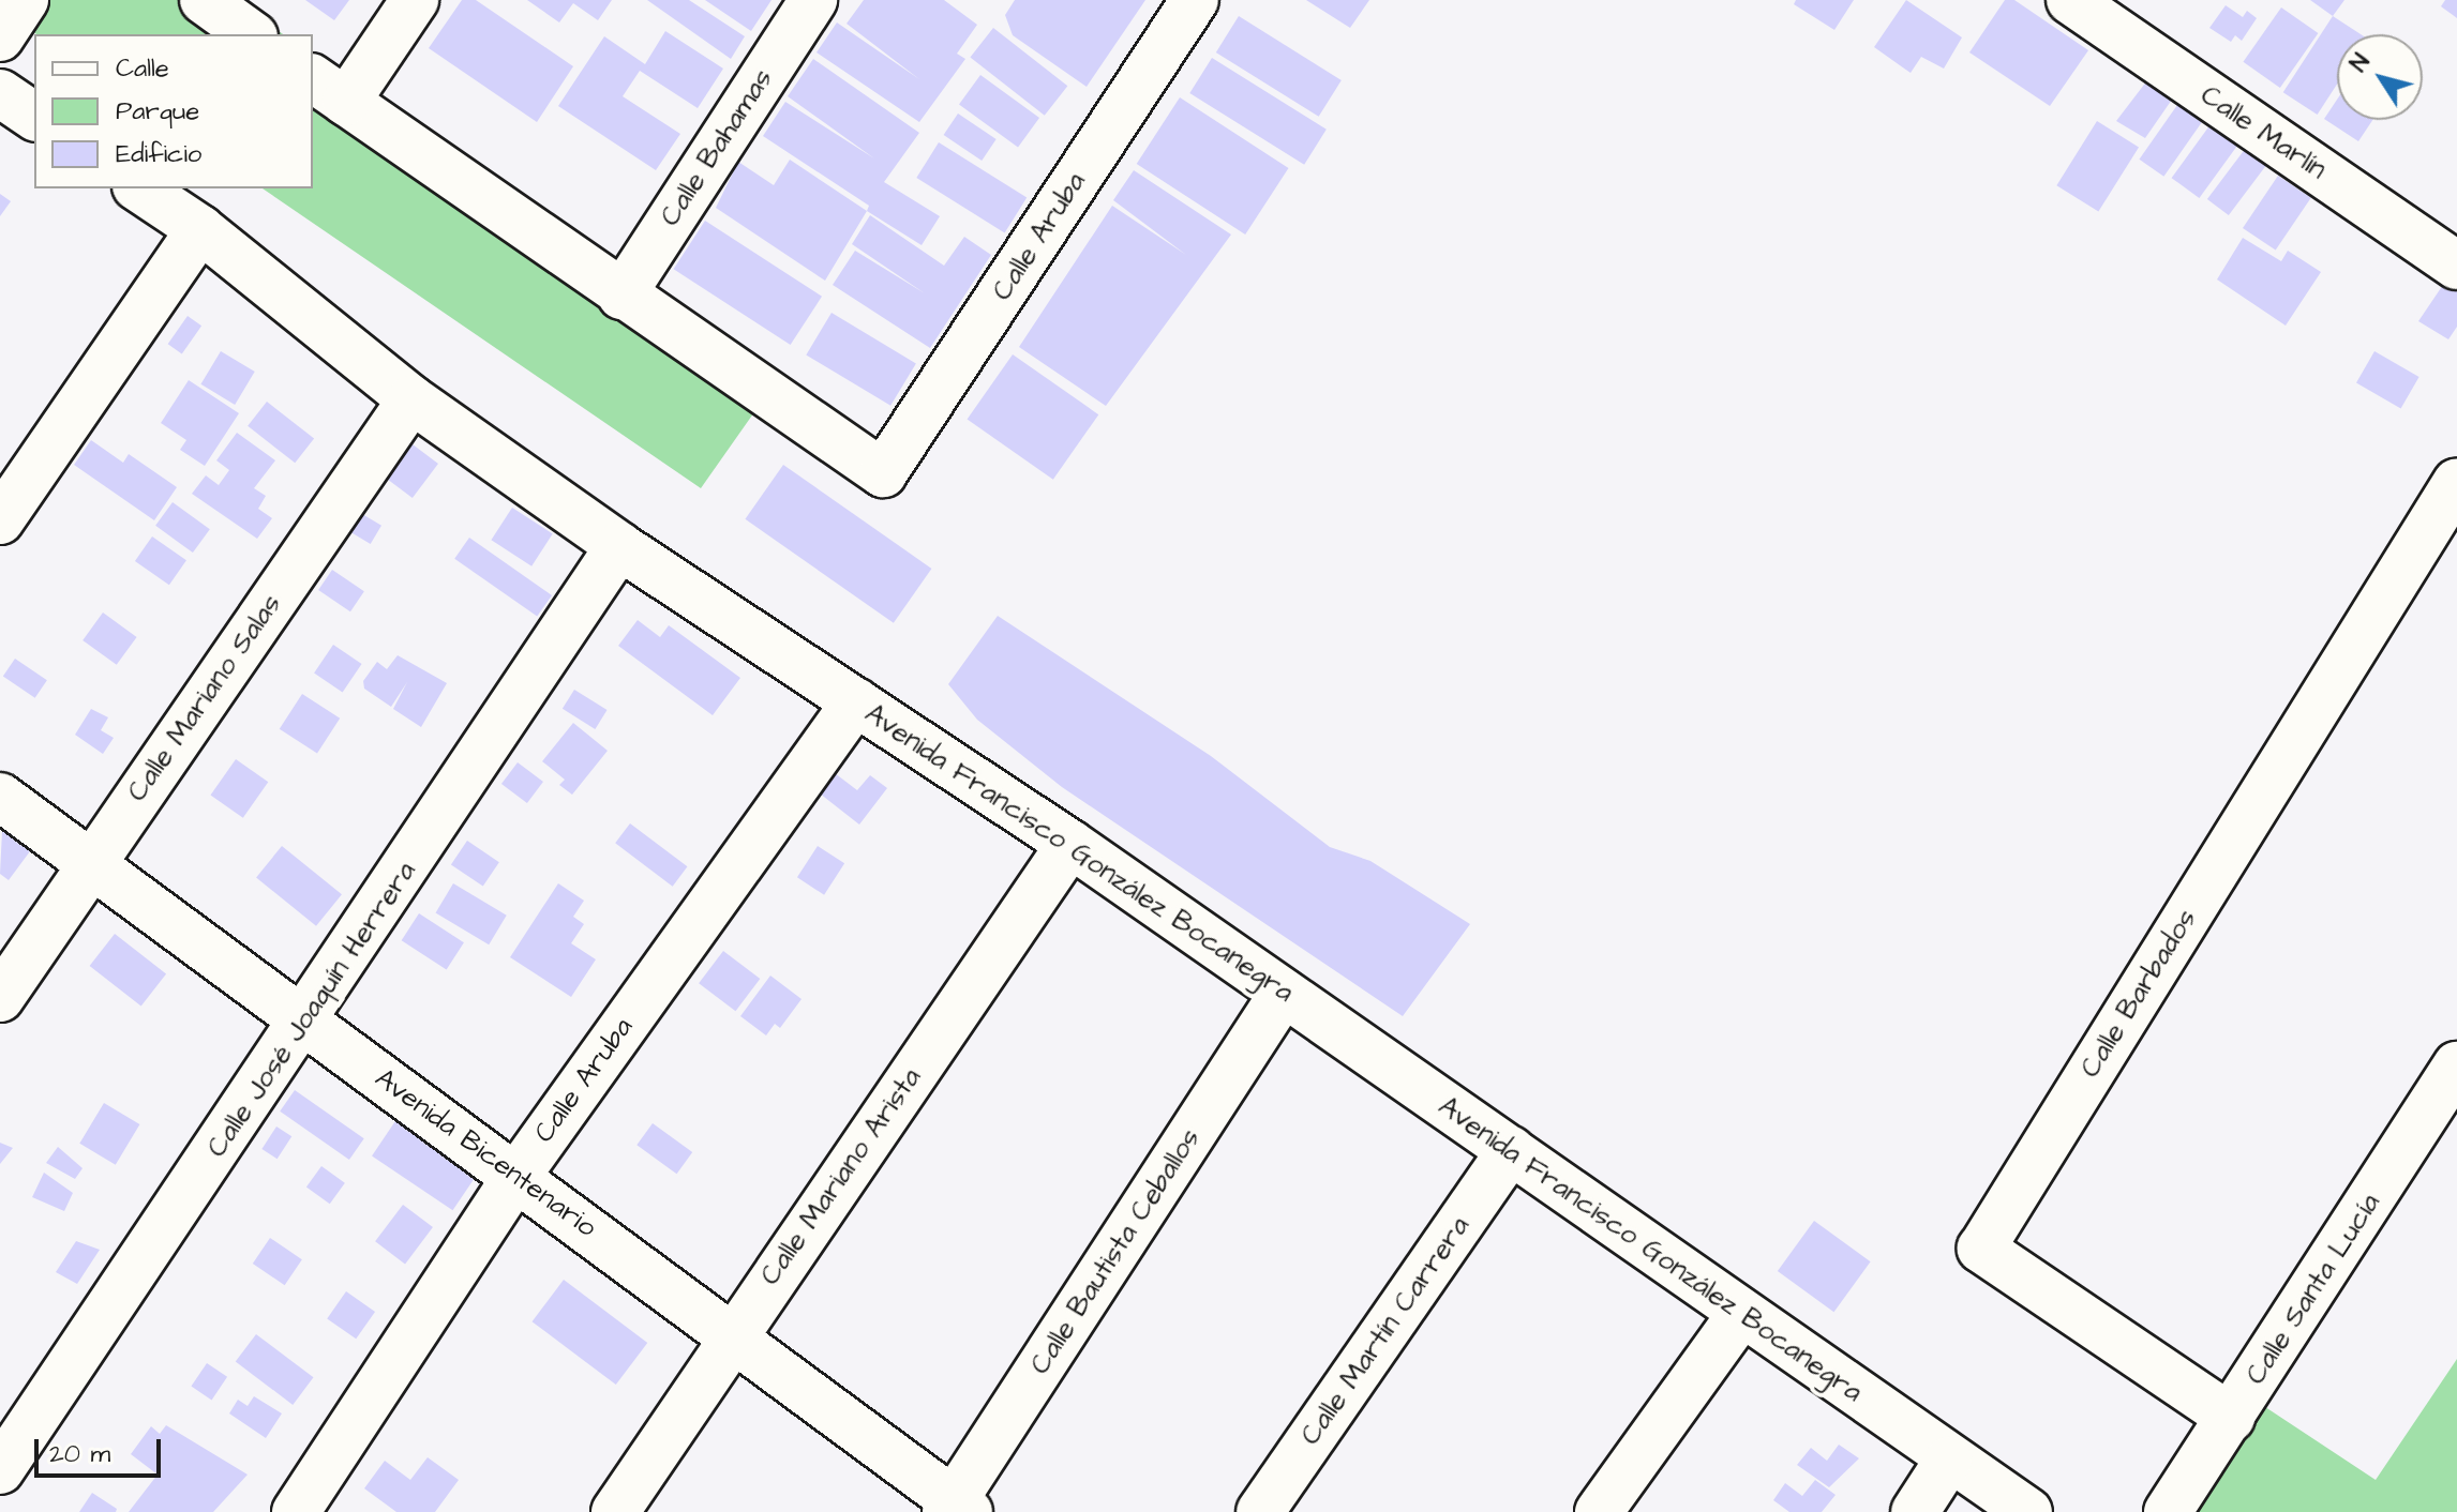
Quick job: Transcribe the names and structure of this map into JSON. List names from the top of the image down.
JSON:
{
  "streets": {
    "street": [
      "Calle Marlín",
      "Calle Bahamas",
      "Calle Aruba",
      "Calle Mariano Salas",
      "Avenida Francisco González Bocanegra",
      "Calle Barbados",
      "Calle José Joaquín Herrera",
      "Avenida Bicentenario",
      "Calle Mariano Arista",
      "Calle Bautista Ceballos",
      "Calle Santa Lucía",
      "Calle Martín Carrera"
    ]
  },
  "crossings": [
    ["Calle Bahamas", "Calle Aruba"],
    ["Calle Aruba", "Avenida Francisco González Bocanegra"],
    ["Calle Aruba", "Avenida Bicentenario"],
    ["Calle Mariano Salas", "Avenida Francisco González Bocanegra"],
    ["Calle Mariano Salas", "Avenida Bicentenario"],
    ["Avenida Francisco González Bocanegra", "Calle José Joaquín Herrera"],
    ["Avenida Francisco González Bocanegra", "Calle Mariano Arista"],
    ["Avenida Francisco González Bocanegra", "Calle Bautista Ceballos"],
    ["Avenida Francisco González Bocanegra", "Calle Martín Carrera"],
    ["Calle Barbados", "Calle Santa Lucía"],
    ["Calle José Joaquín Herrera", "Avenida Bicentenario"],
    ["Avenida Bicentenario", "Calle Mariano Arista"],
    ["Avenida Bicentenario", "Calle Bautista Ceballos"]
  ],
  "legend": ["Calle", "Parque", "Edificio"],
  "scale_bar": "20 m",
  "north": "top left"
}
